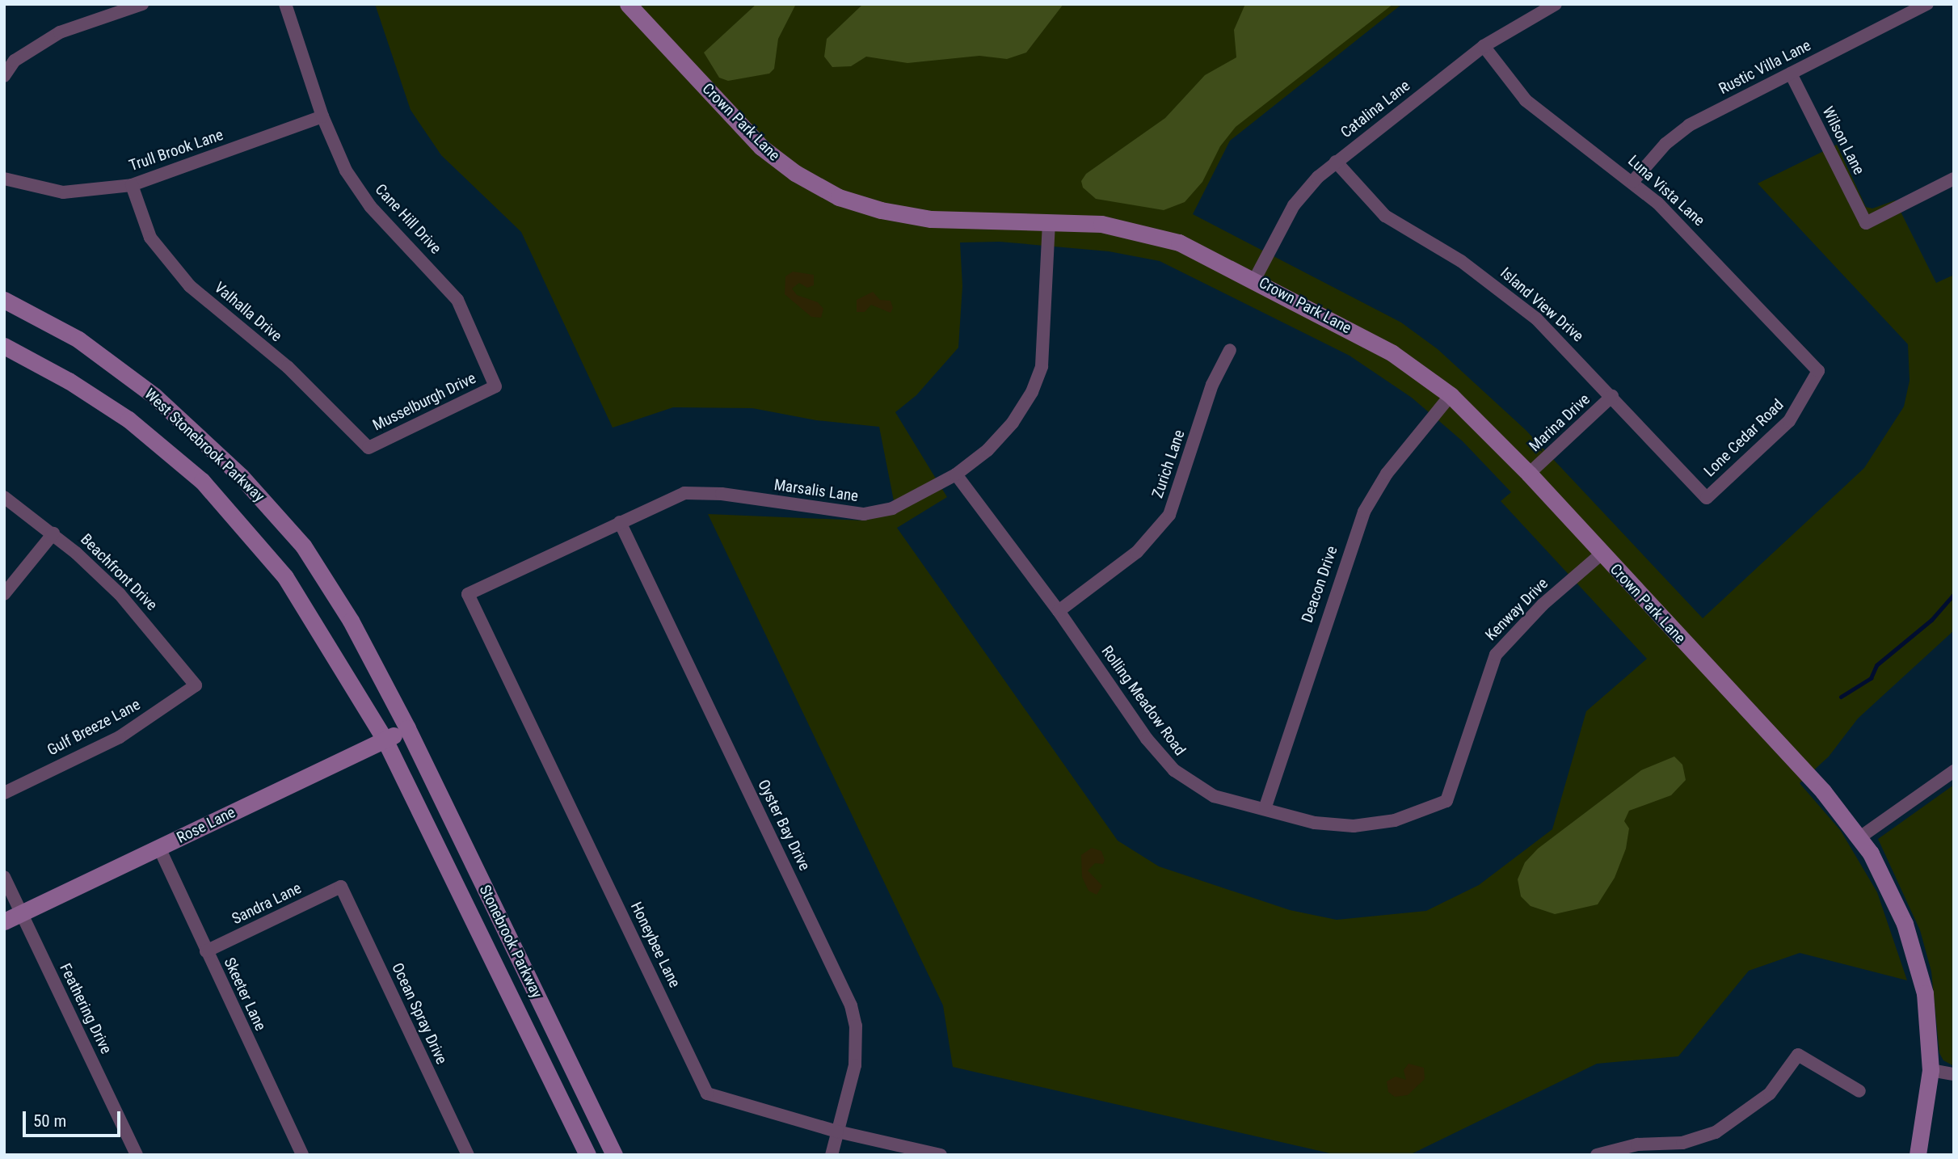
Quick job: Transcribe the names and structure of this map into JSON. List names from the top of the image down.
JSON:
{
  "streets": {
    "street": [
      "Rustic Villa Lane",
      "Catalina Lane",
      "Crown Park Lane",
      "Wilson Lane",
      "Trull Brook Lane",
      "Luna Vista Lane",
      "Cane Hill Drive",
      "Island View Drive",
      "Valhalla Drive",
      "Musselburgh Drive",
      "Marina Drive",
      "Lone Cedar Road",
      "West Stonebrook Parkway",
      "Zurich Lane",
      "Marsalis Lane",
      "Beachfront Drive",
      "Deacon Drive",
      "Kenway Drive",
      "Rolling Meadow Road",
      "Gulf Breeze Lane",
      "Rose Lane",
      "Oyster Bay Drive",
      "Sandra Lane",
      "Stonebrook Parkway",
      "Honeybee Lane",
      "Skeeter Lane",
      "Feathering Drive",
      "Ocean Spray Drive"
    ]
  },
  "crossings": [
    ["Rustic Villa Lane", "Wilson Lane"],
    ["Rustic Villa Lane", "Luna Vista Lane"],
    ["Catalina Lane", "Crown Park Lane"],
    ["Catalina Lane", "Luna Vista Lane"],
    ["Catalina Lane", "Island View Drive"],
    ["Crown Park Lane", "Marina Drive"],
    ["Crown Park Lane", "Marsalis Lane"],
    ["Crown Park Lane", "Deacon Drive"],
    ["Crown Park Lane", "Kenway Drive"],
    ["Trull Brook Lane", "Cane Hill Drive"],
    ["Trull Brook Lane", "Valhalla Drive"],
    ["Luna Vista Lane", "Lone Cedar Road"],
    ["Cane Hill Drive", "Musselburgh Drive"],
    ["Island View Drive", "Marina Drive"],
    ["Island View Drive", "Lone Cedar Road"],
    ["Valhalla Drive", "Musselburgh Drive"],
    ["West Stonebrook Parkway", "Rose Lane"],
    ["West Stonebrook Parkway", "Stonebrook Parkway"],
    ["Zurich Lane", "Rolling Meadow Road"],
    ["Marsalis Lane", "Rolling Meadow Road"],
    ["Marsalis Lane", "Oyster Bay Drive"],
    ["Marsalis Lane", "Honeybee Lane"],
    ["Beachfront Drive", "Gulf Breeze Lane"],
    ["Deacon Drive", "Rolling Meadow Road"],
    ["Kenway Drive", "Rolling Meadow Road"],
    ["Rose Lane", "Stonebrook Parkway"],
    ["Rose Lane", "Skeeter Lane"],
    ["Rose Lane", "Feathering Drive"],
    ["Oyster Bay Drive", "Honeybee Lane"],
    ["Sandra Lane", "Skeeter Lane"],
    ["Sandra Lane", "Ocean Spray Drive"]
  ],
  "scale_bar": "50 m"
}
